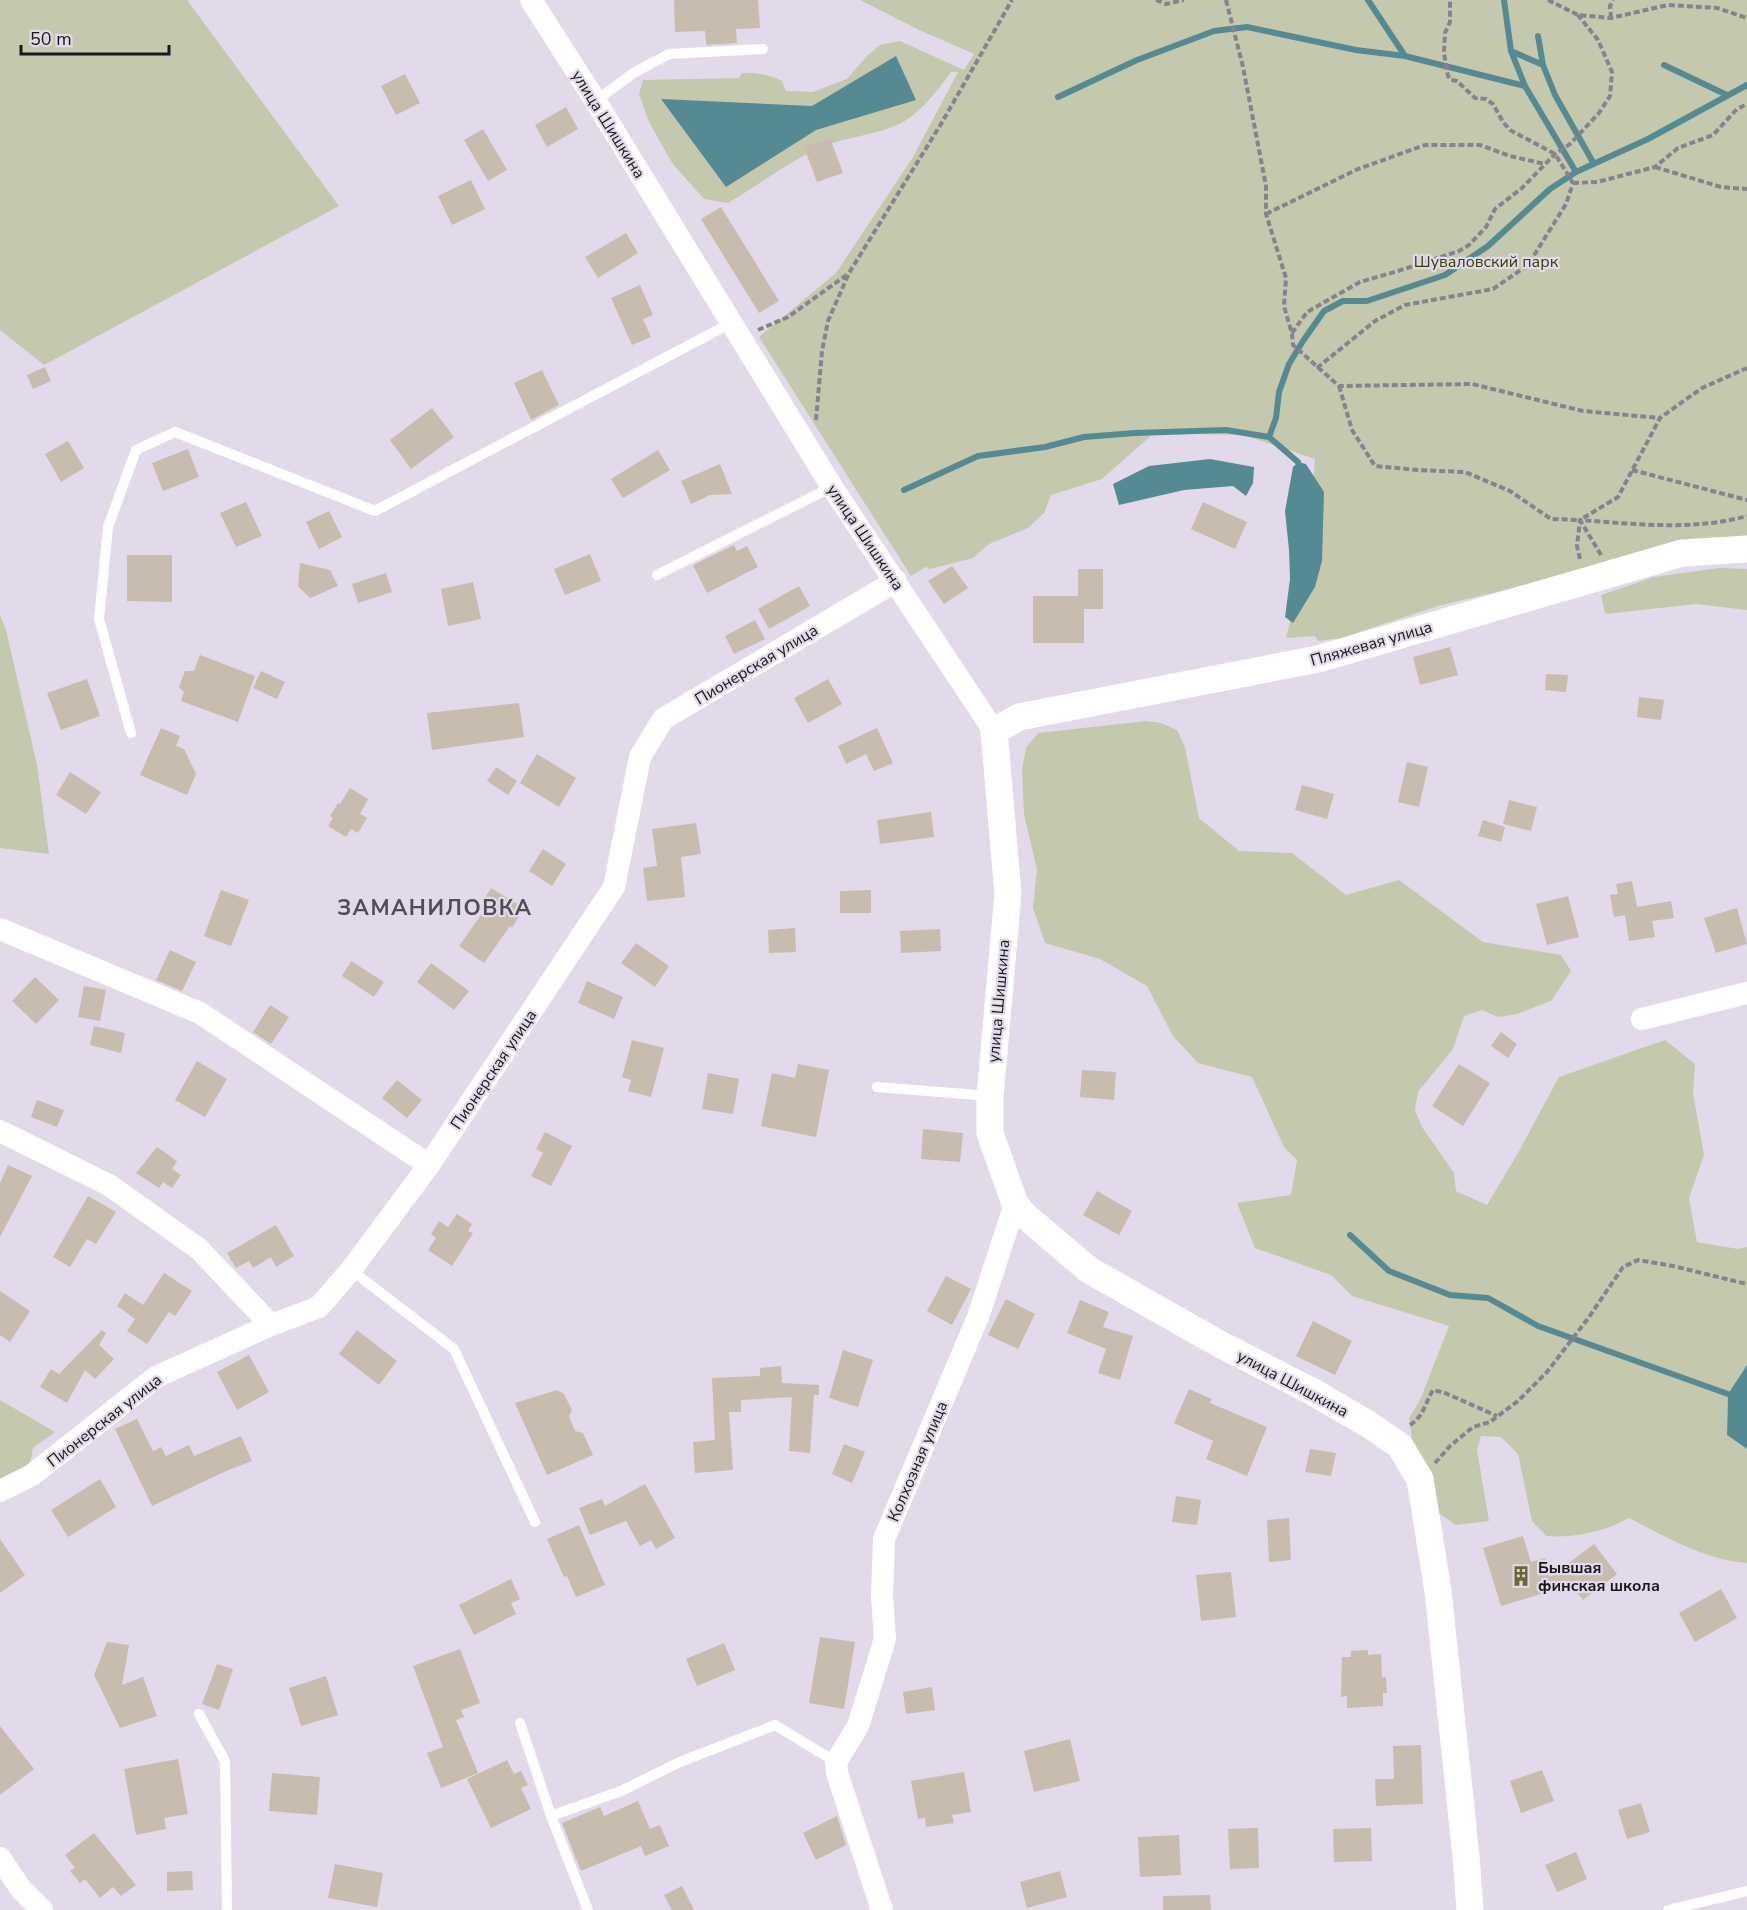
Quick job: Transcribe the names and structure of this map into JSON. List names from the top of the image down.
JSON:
{
  "streets": {
    "street": [
      "улица Шишкина",
      "Пляжевая улица",
      "Пионерская улица",
      "Колхозная улица"
    ]
  },
  "crossings": [
    ["улица Шишкина", "Пляжевая улица"],
    ["улица Шишкина", "Пионерская улица"],
    ["улица Шишкина", "Колхозная улица"]
  ],
  "districts": ["ЗАМАНИЛОВКА"],
  "parks": ["Шуваловский парк"],
  "places": {
    "building": ["Бывшая финская школа"]
  },
  "scale_bar": "50 m"
}
